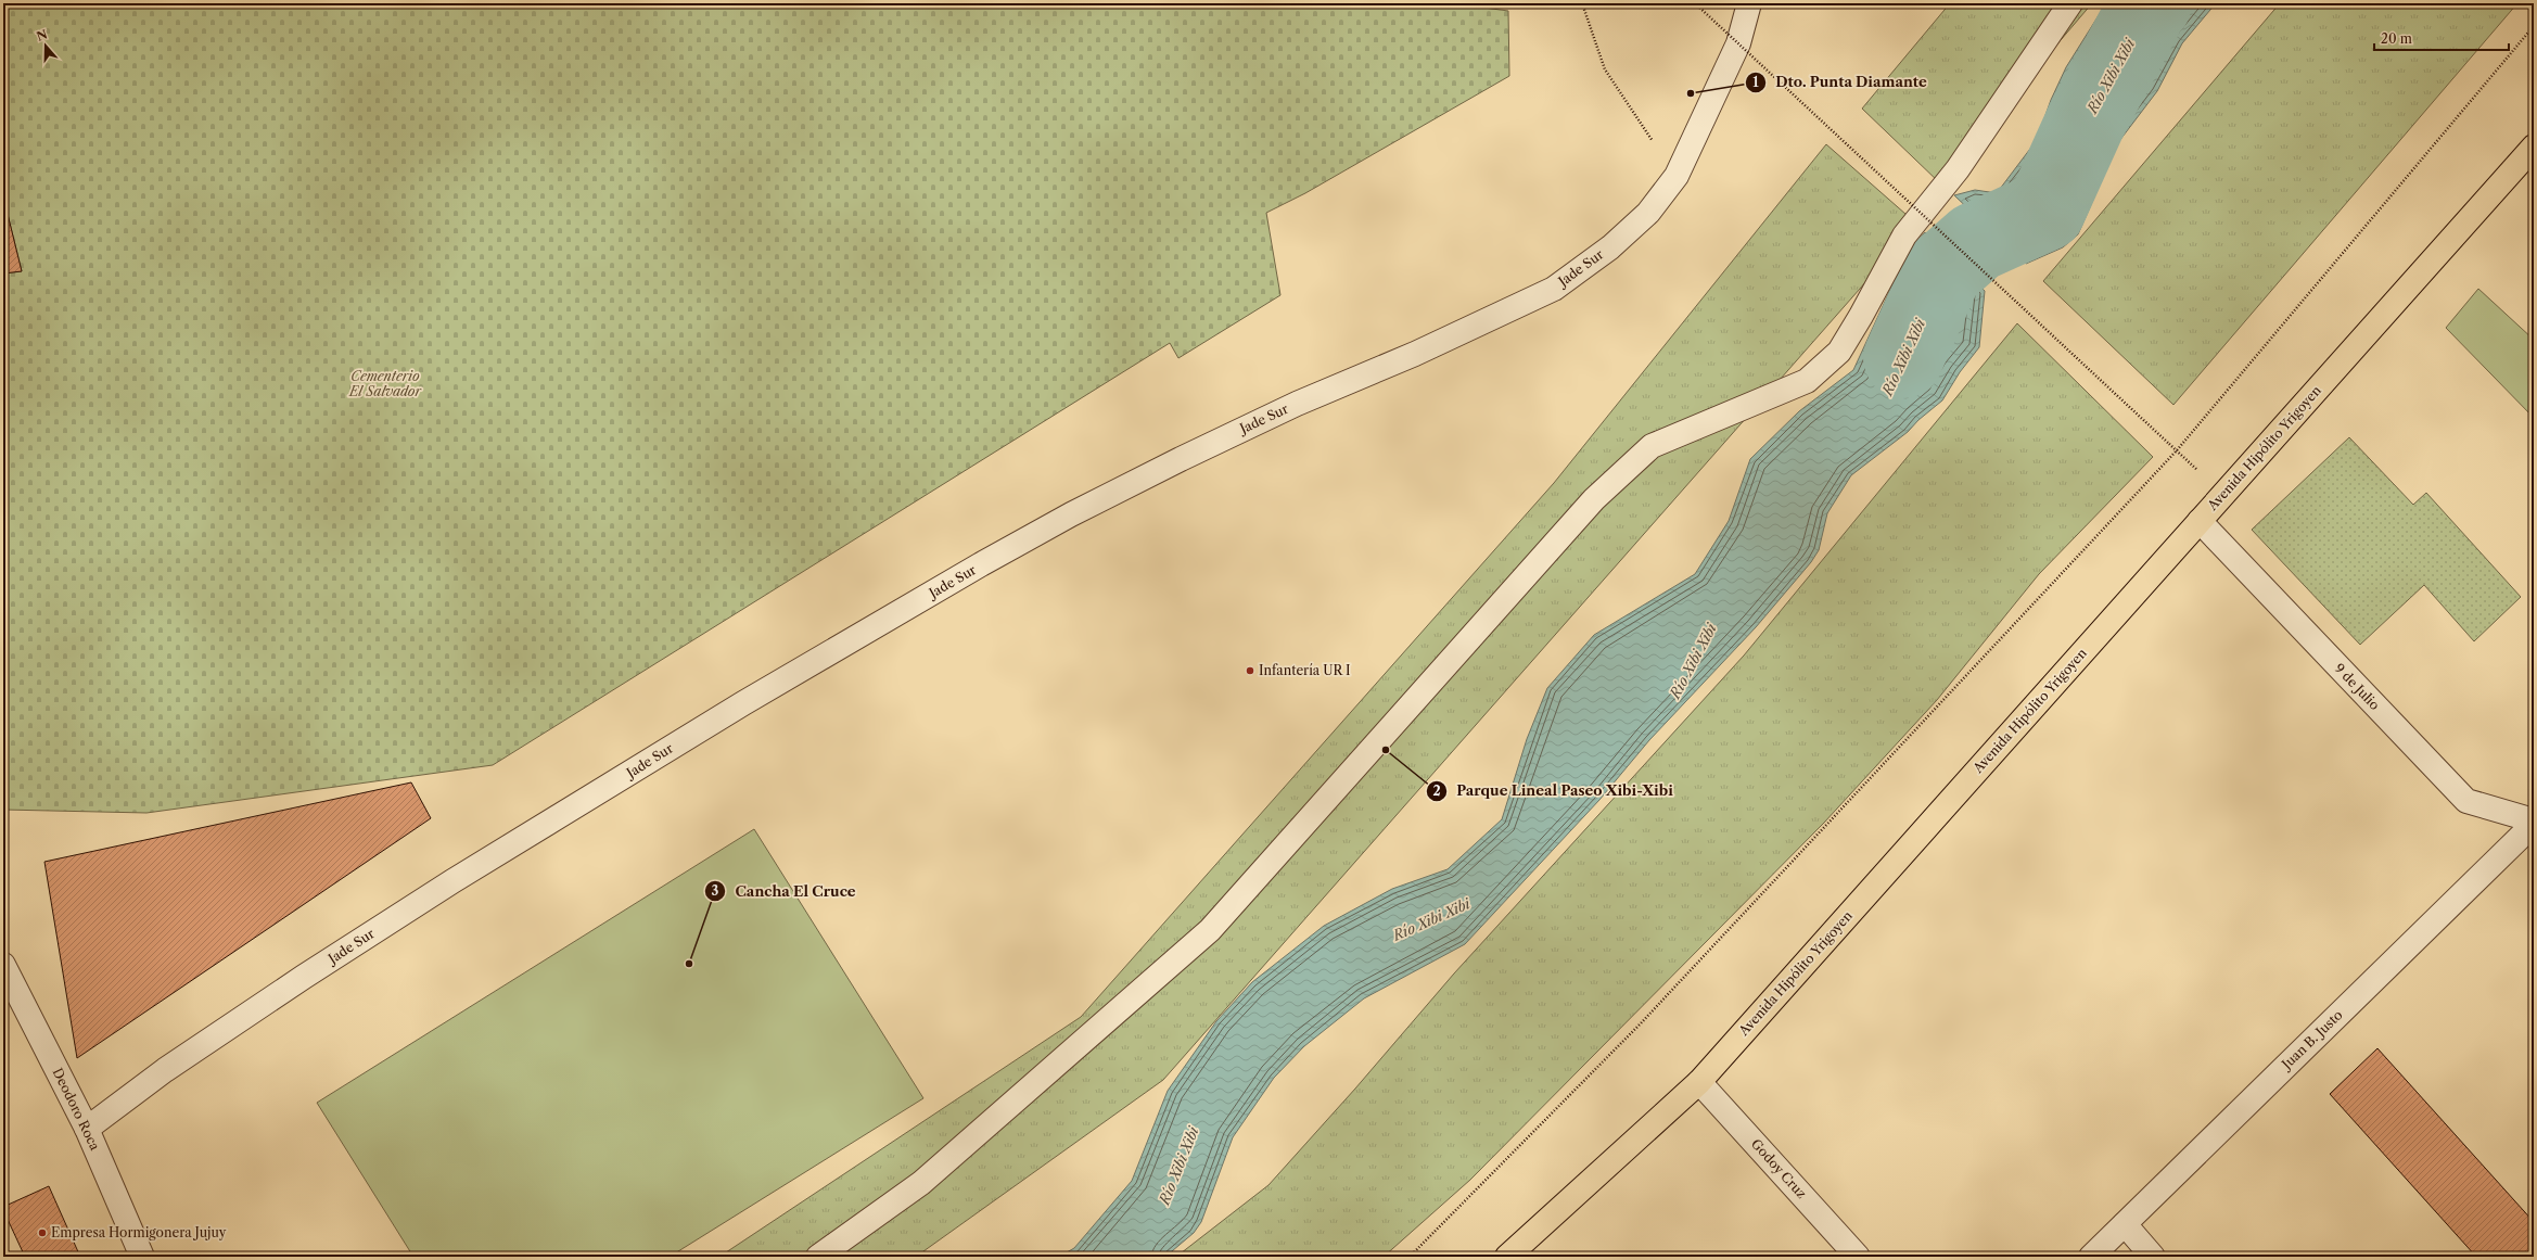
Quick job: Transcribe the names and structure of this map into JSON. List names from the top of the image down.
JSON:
{
  "streets": {
    "main road": ["Avenida Hipólito Yrigoyen"],
    "street": [
      "Jade Sur",
      "9 de Julio",
      "Juan B. Justo",
      "Deodoro Roca",
      "Godoy Cruz"
    ]
  },
  "crossings": [
    ["Jade Sur", "Deodoro Roca"],
    ["Avenida Hipólito Yrigoyen", "9 de Julio"],
    ["Avenida Hipólito Yrigoyen", "Godoy Cruz"],
    ["9 de Julio", "Juan B. Justo"]
  ],
  "water": ["Río Xibi Xibi"],
  "parks": ["Cementerio El Salvador"],
  "places": [
    "Dto. Punta Diamante",
    "Infantería UR I",
    "Parque Lineal Paseo Xibi-Xibi",
    "Cancha El Cruce",
    "Empresa Hormigonera Jujuy"
  ],
  "scale_bar": "20 m",
  "north": "top"
}
